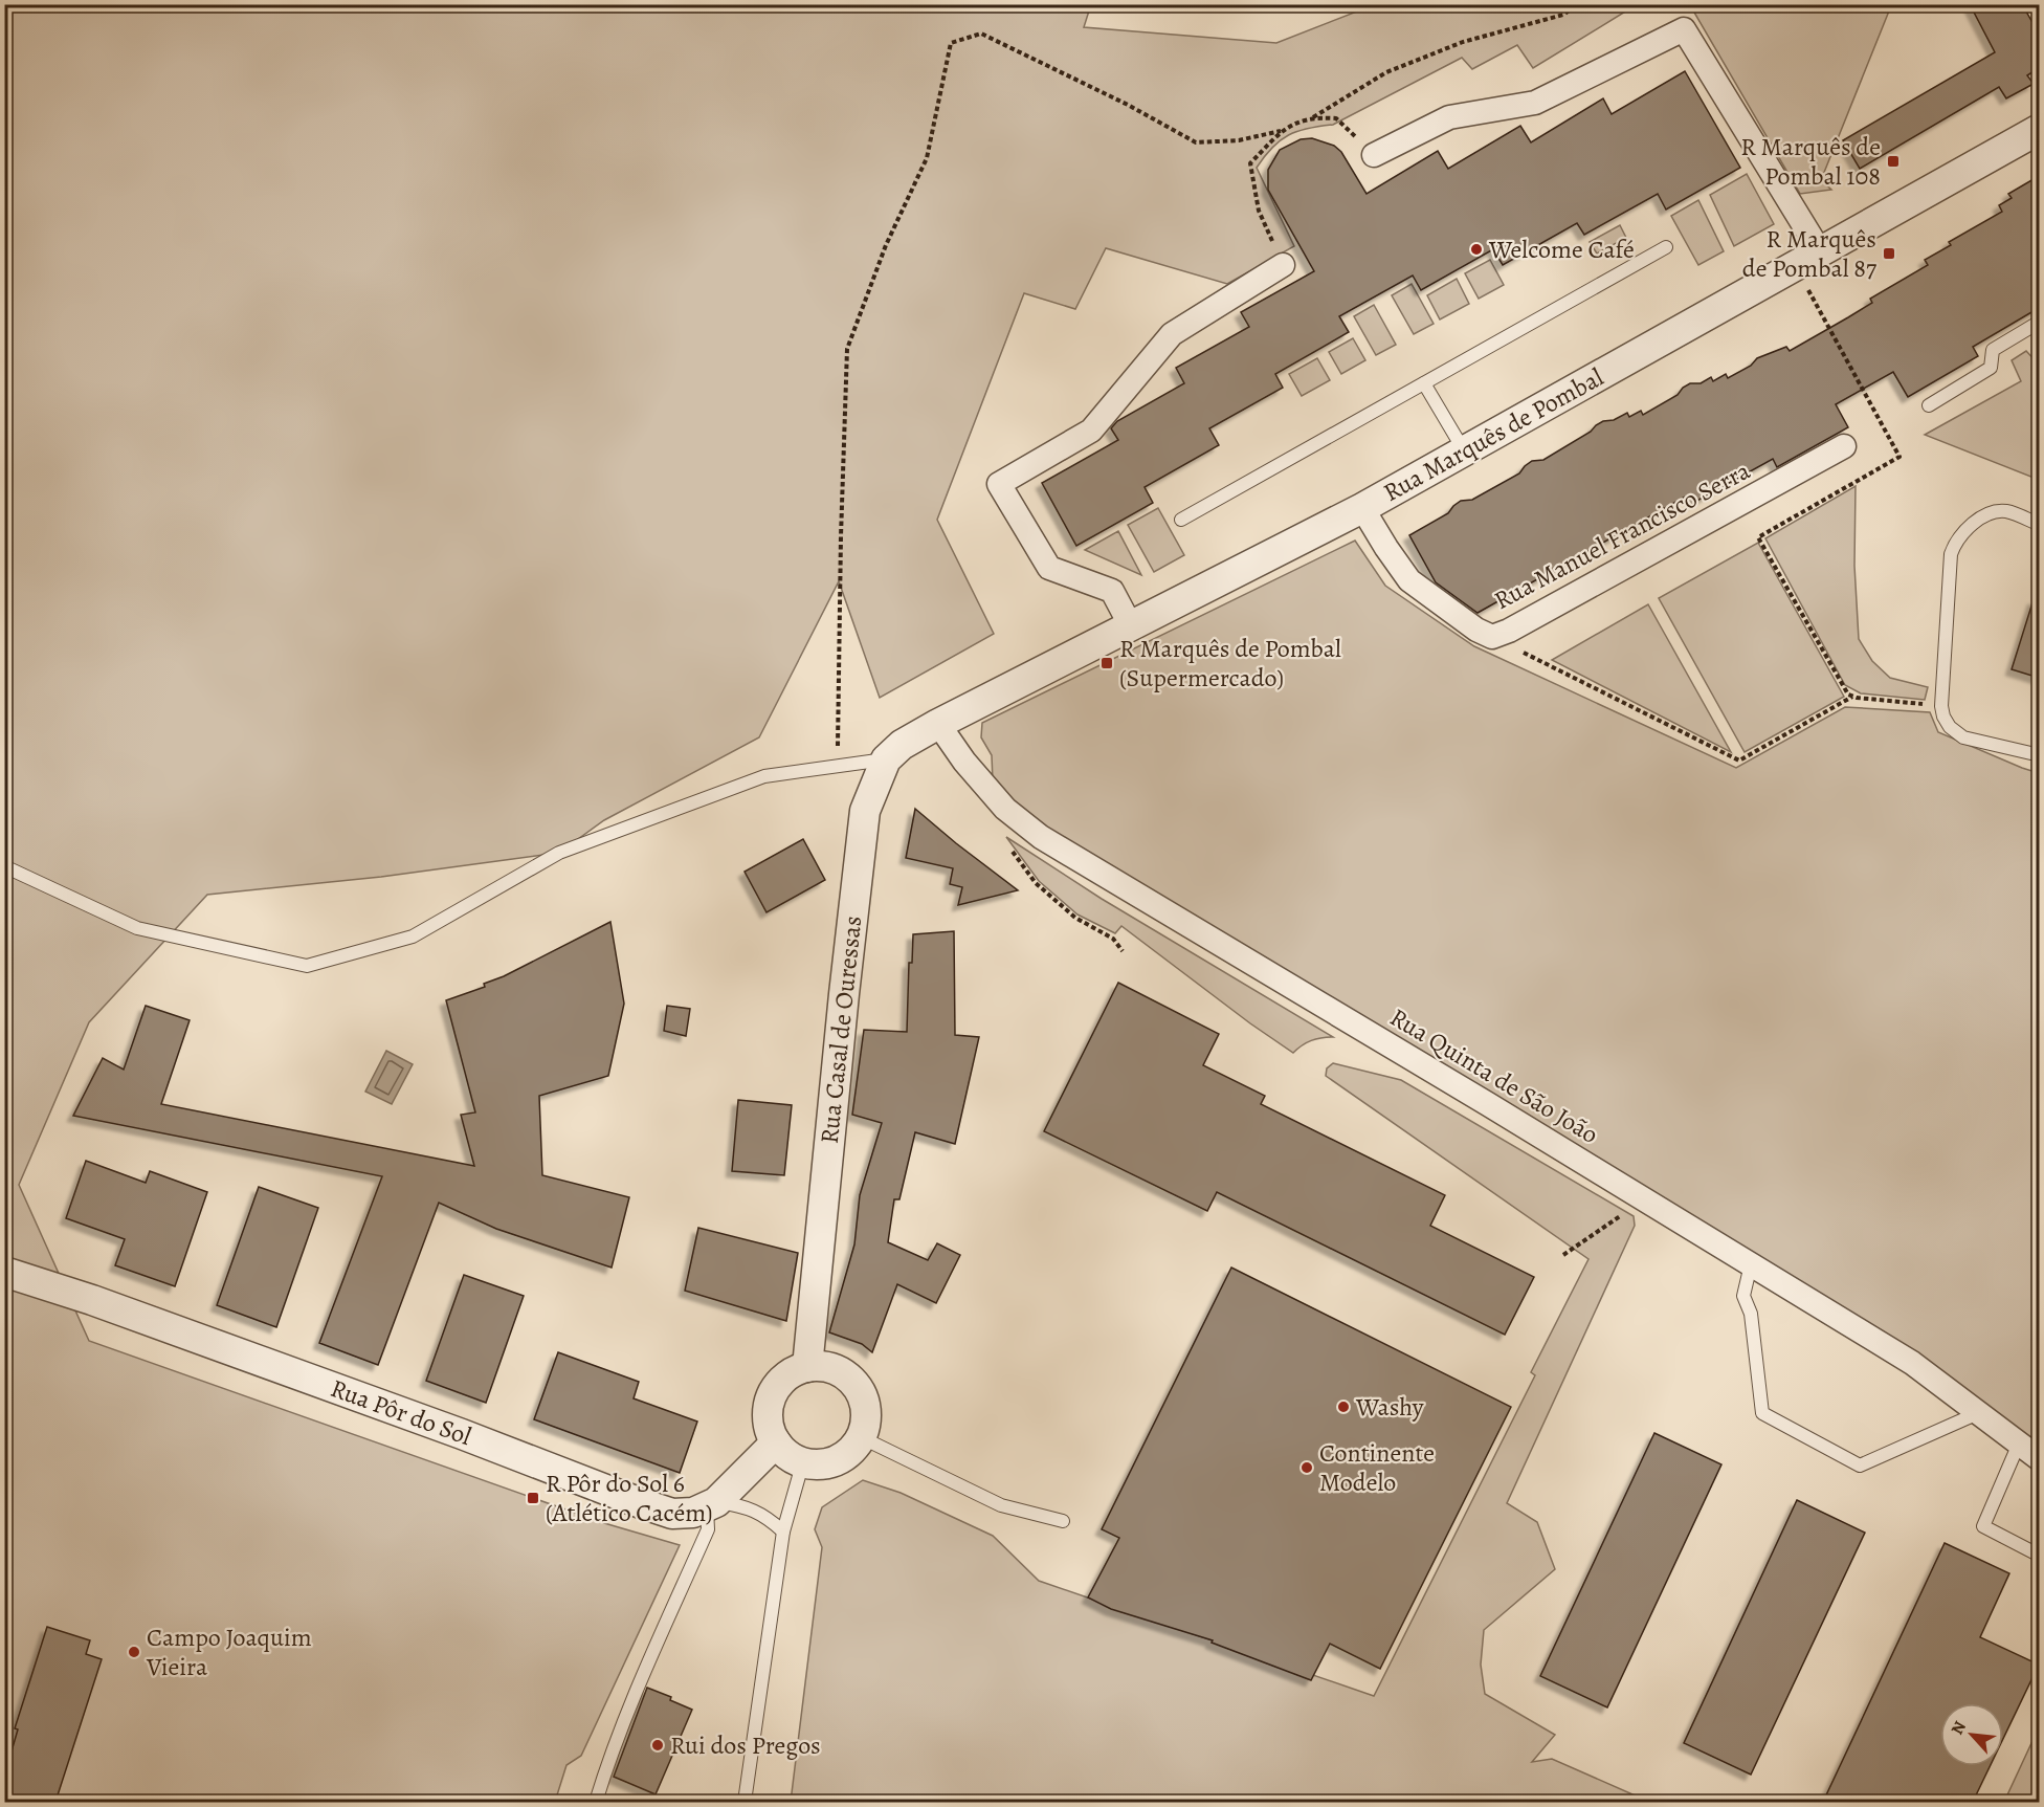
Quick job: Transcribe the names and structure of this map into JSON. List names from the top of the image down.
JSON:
{
  "streets": {
    "street": [
      "Rua Marquês de Pombal",
      "Rua Manuel Francisco Serra",
      "Rua Casal de Ouressas",
      "Rua Quinta de São João",
      "Rua Pôr do Sol"
    ]
  },
  "crossings": [
    ["Rua Marquês de Pombal", "Rua Manuel Francisco Serra"],
    ["Rua Marquês de Pombal", "Rua Casal de Ouressas"],
    ["Rua Marquês de Pombal", "Rua Quinta de São João"],
    ["Rua Casal de Ouressas", "Rua Quinta de São João"]
  ],
  "places": {
    "transit": [
      "R Marquês de Pombal 108",
      "R Marquês de Pombal 87",
      "R Marquês de Pombal (Supermercado)",
      "R Pôr do Sol 6 (Atlético Cacém)"
    ],
    "other": [
      "Welcome Café",
      "Washy",
      "Continente Modelo",
      "Campo Joaquim Vieira",
      "Rui dos Pregos"
    ]
  },
  "north": "top left"
}
